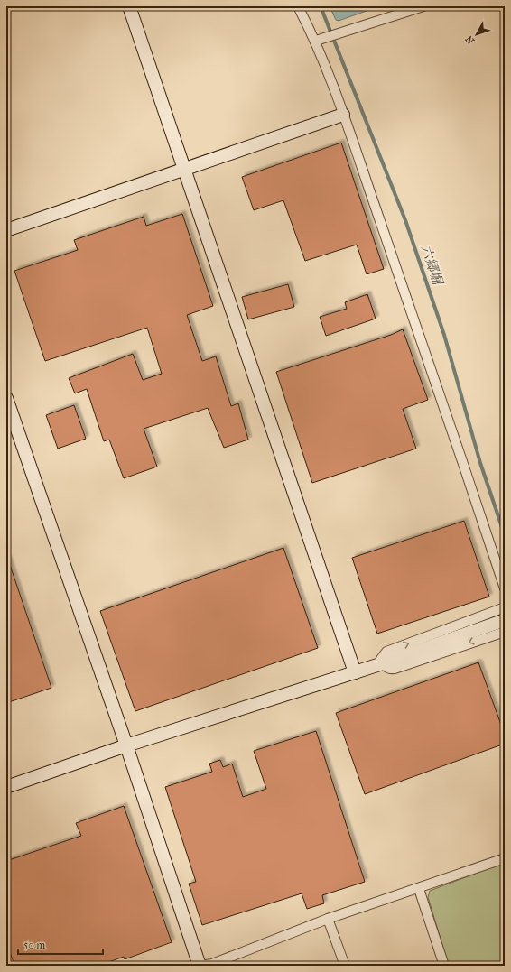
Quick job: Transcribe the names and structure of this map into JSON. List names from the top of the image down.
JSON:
{
  "water": ["六郷堀"],
  "scale_bar": "50 m",
  "north": "bottom left"
}
